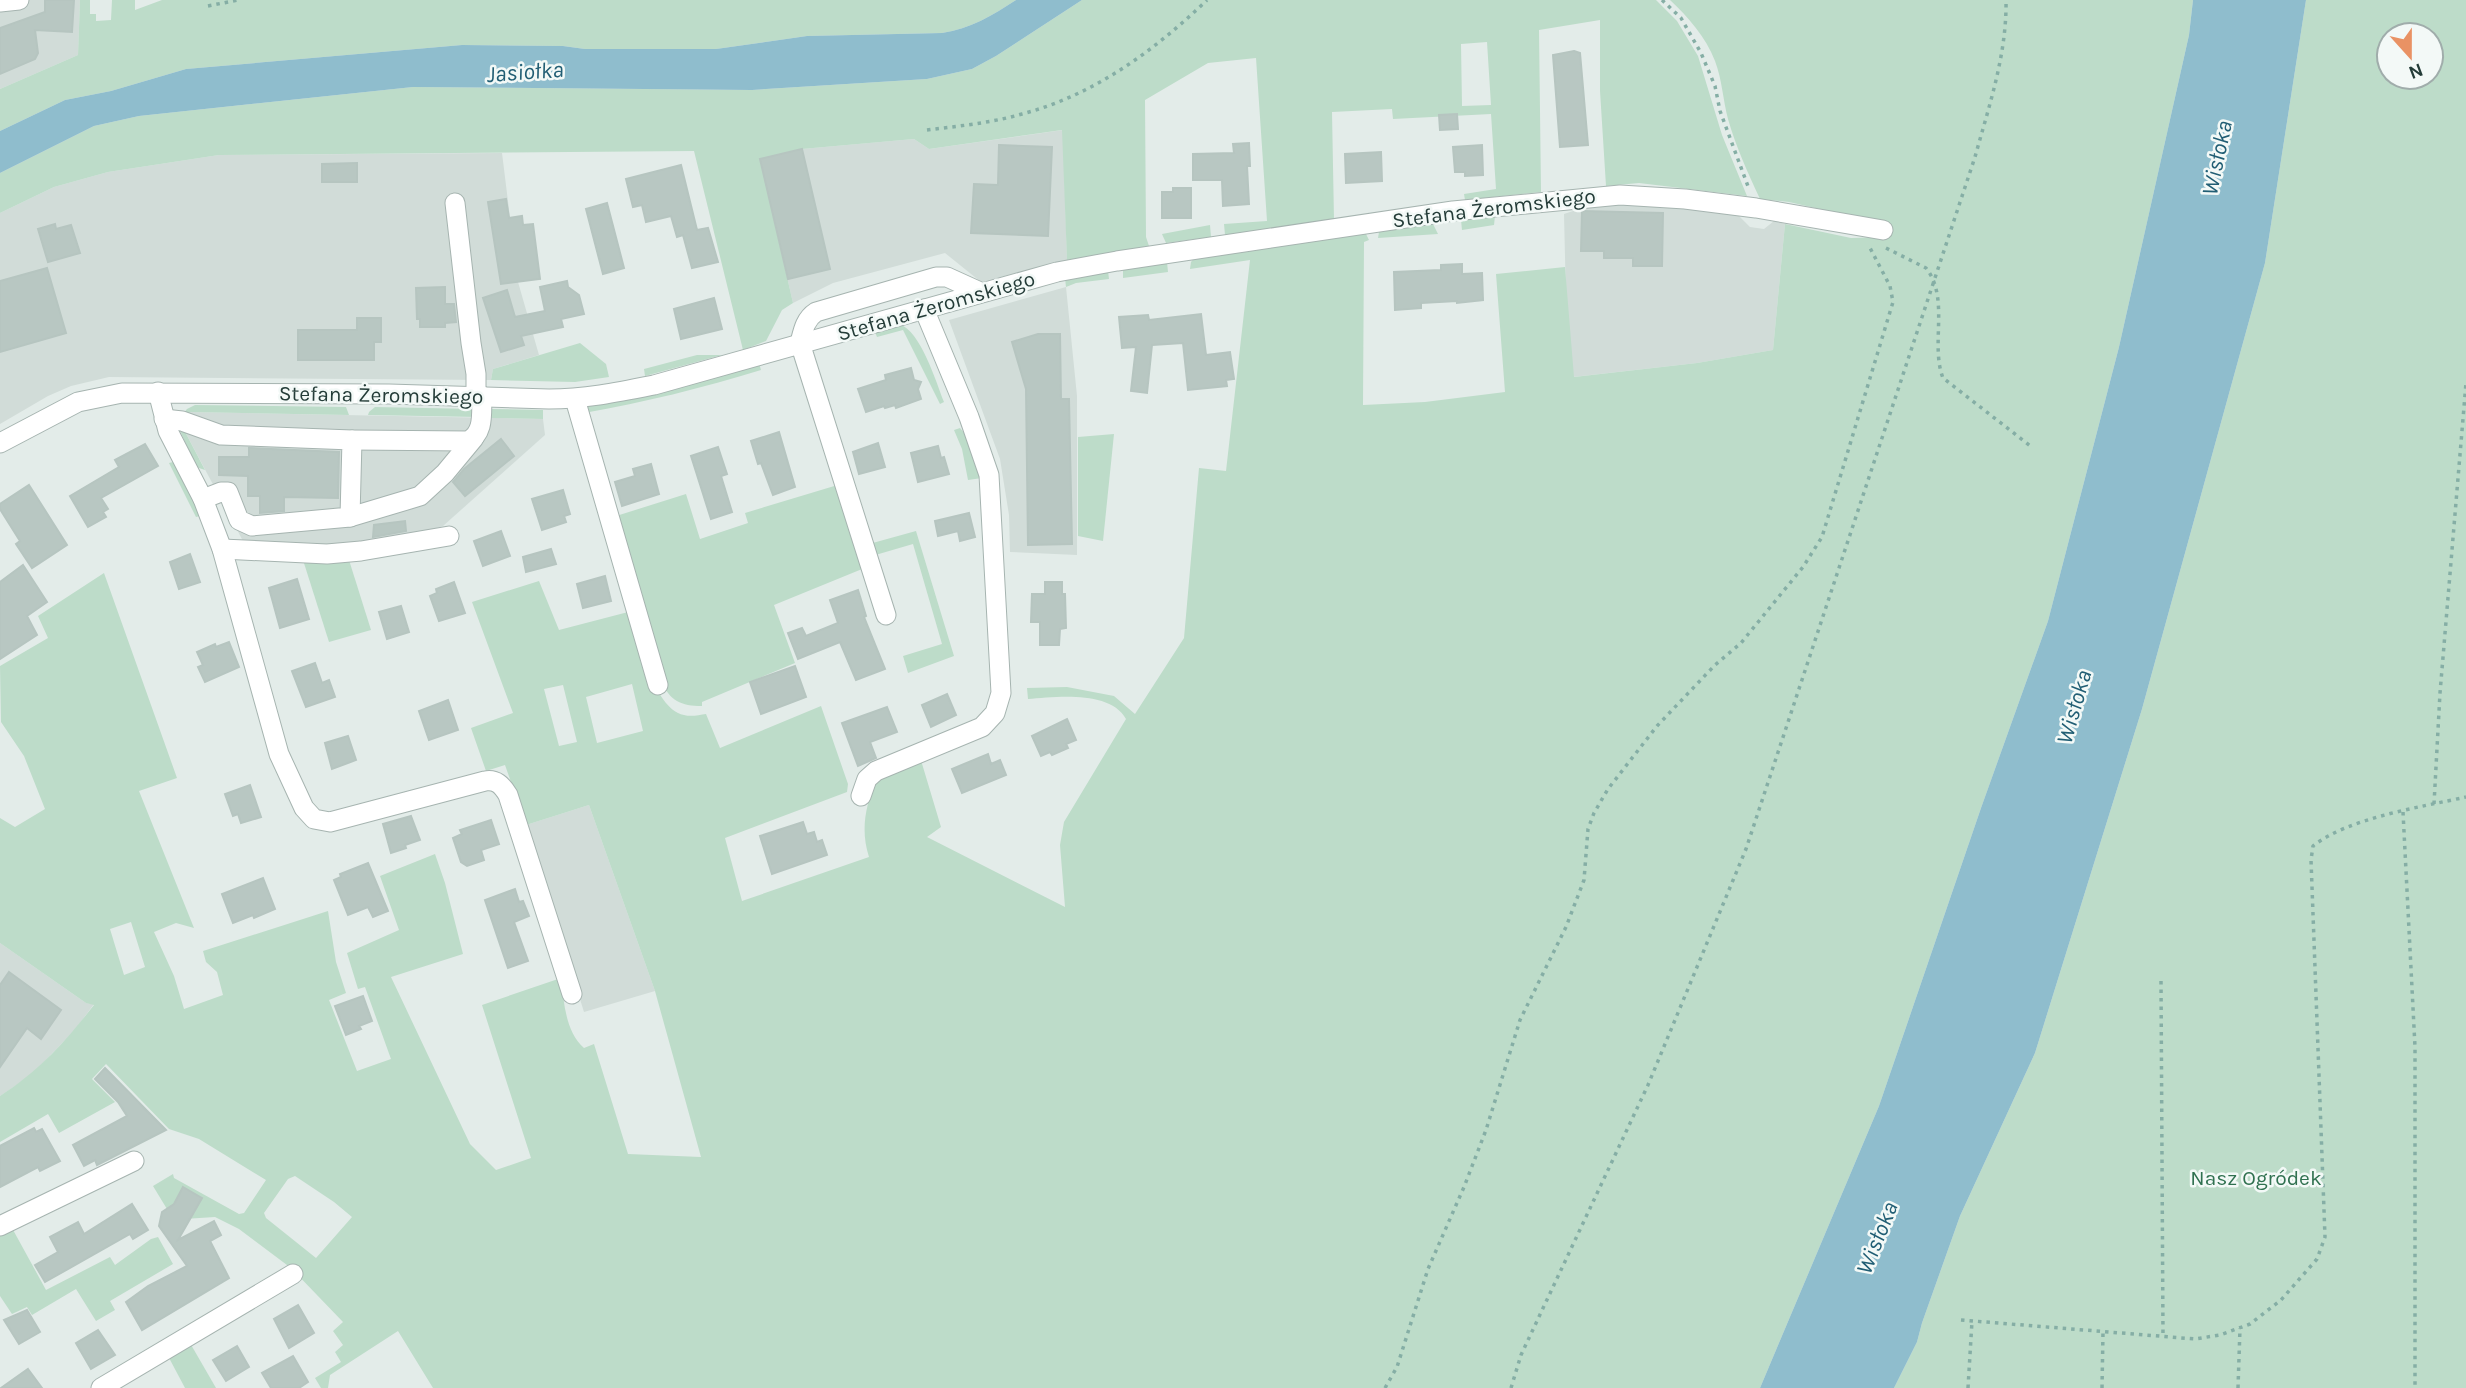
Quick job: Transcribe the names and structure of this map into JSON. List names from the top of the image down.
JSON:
{
  "streets": {
    "street": ["Stefana Żeromskiego"]
  },
  "water": ["Jasiołka", "Wisłoka"],
  "parks": ["Nasz Ogródek"],
  "north": "bottom"
}
